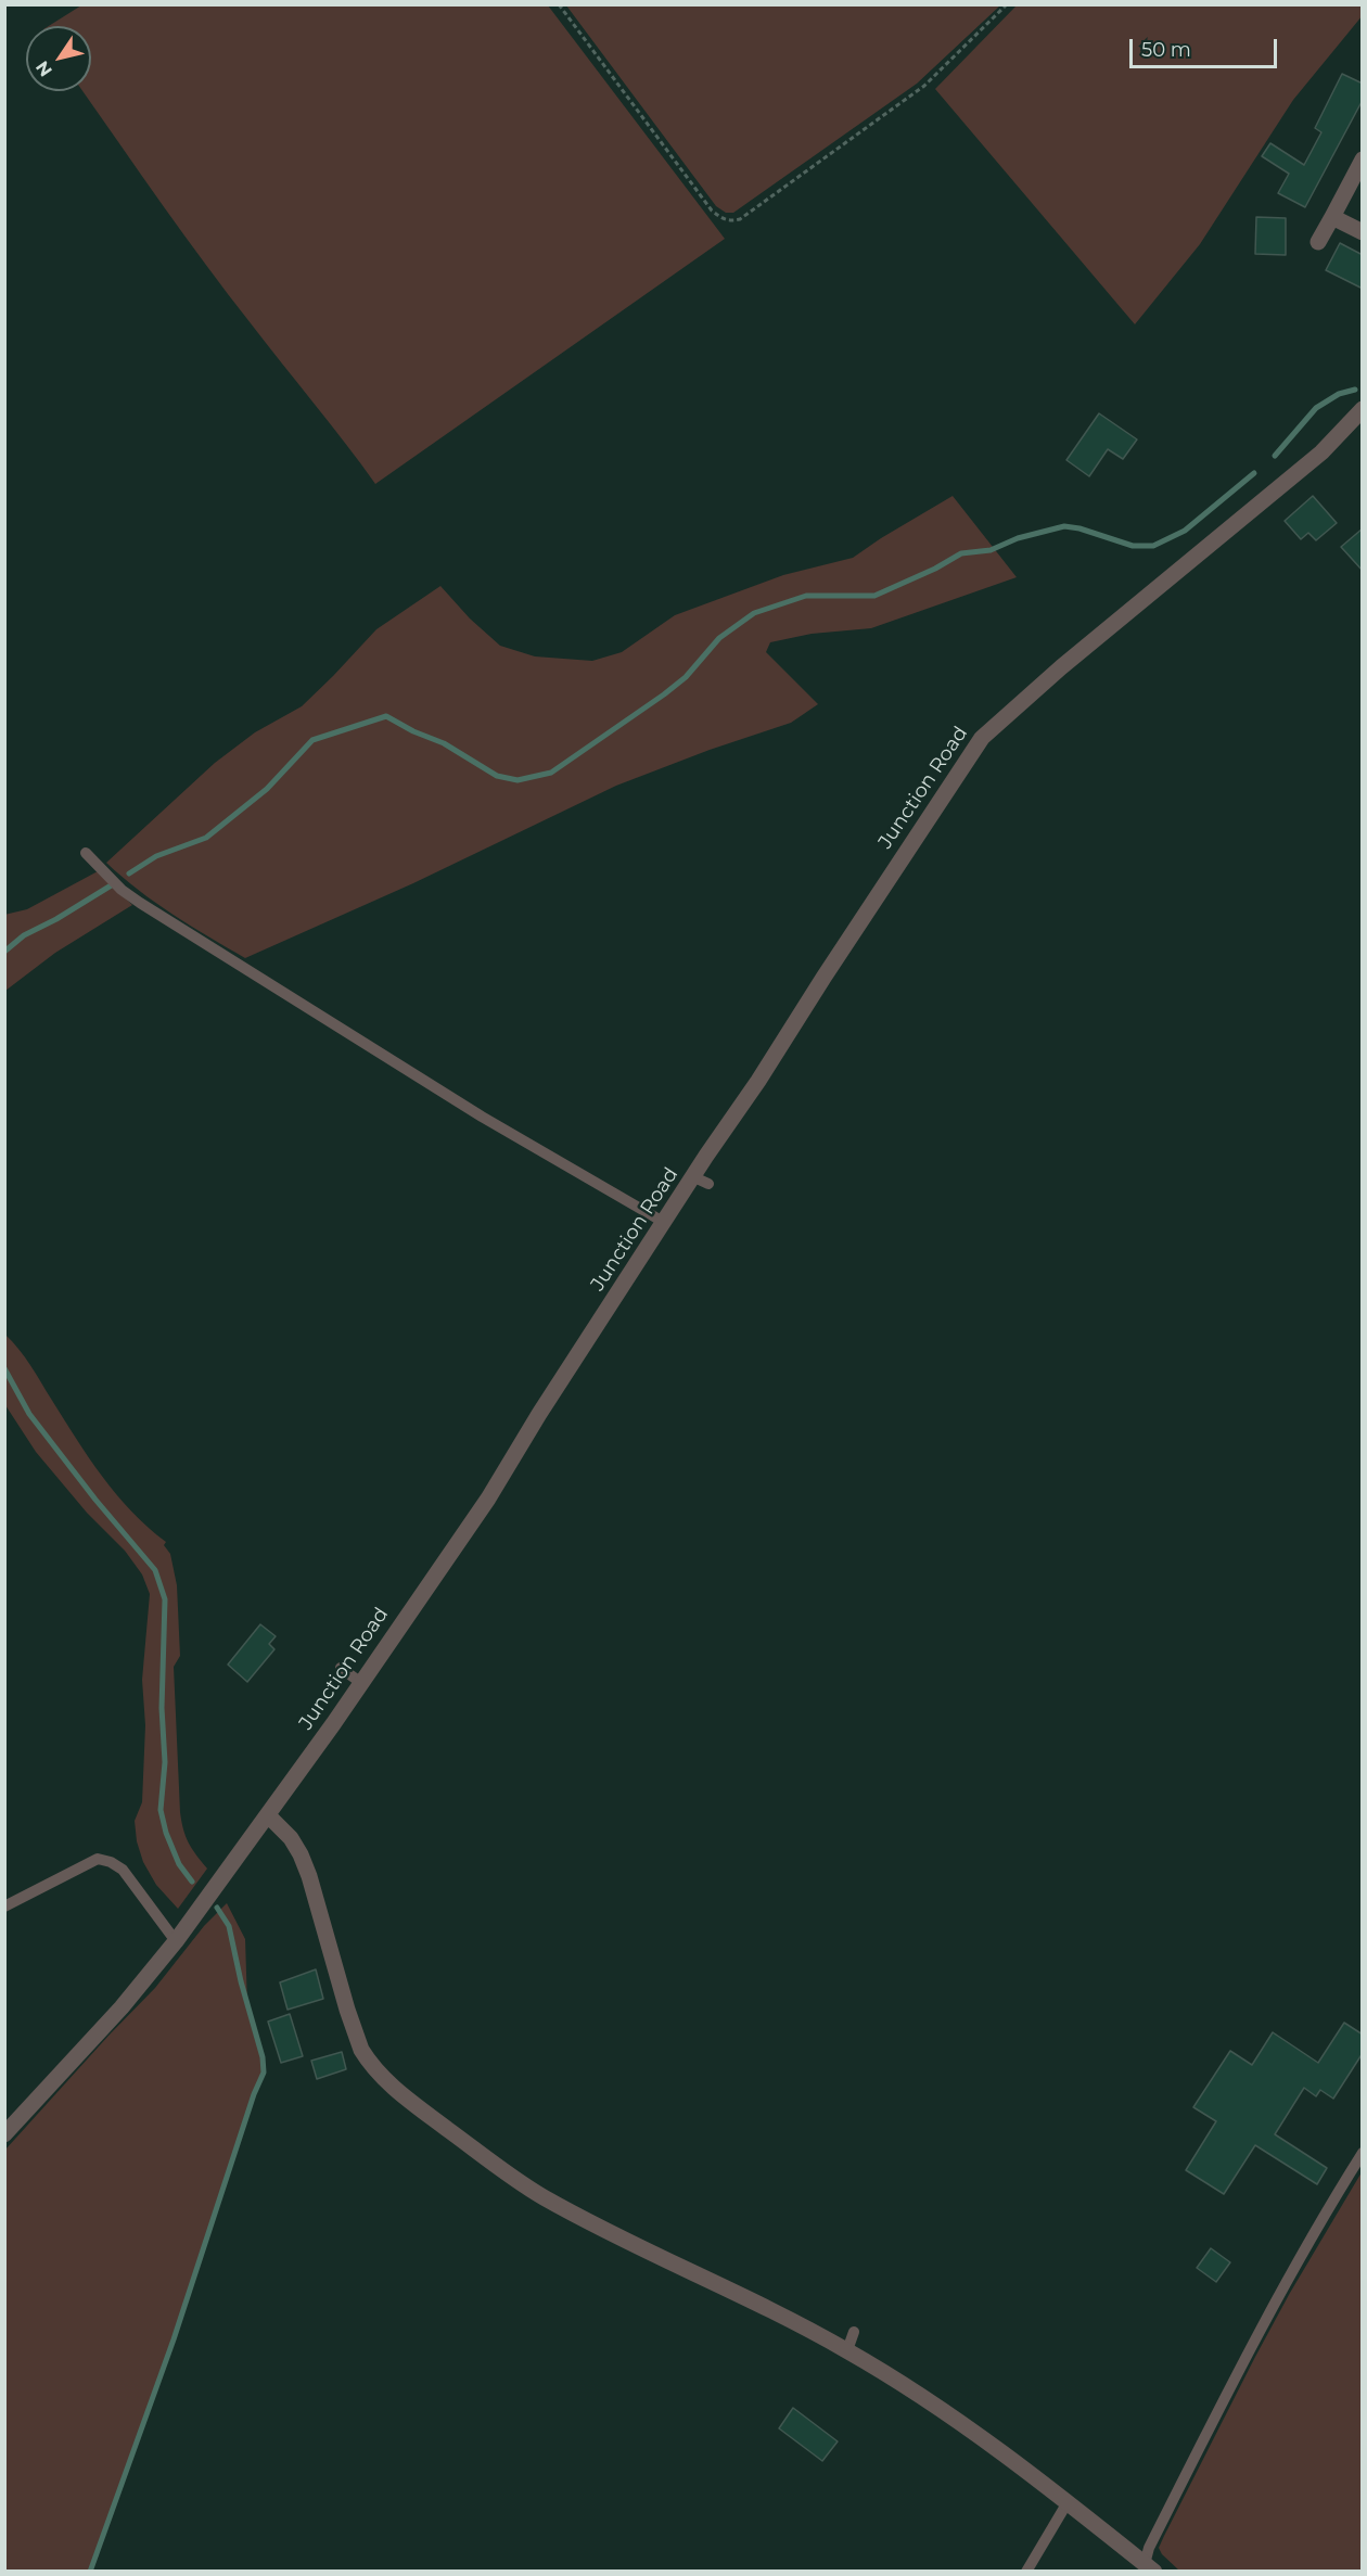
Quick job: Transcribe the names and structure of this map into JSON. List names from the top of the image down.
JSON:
{
  "streets": {
    "street": ["Junction Road"]
  },
  "scale_bar": "50 m",
  "north": "bottom left"
}
